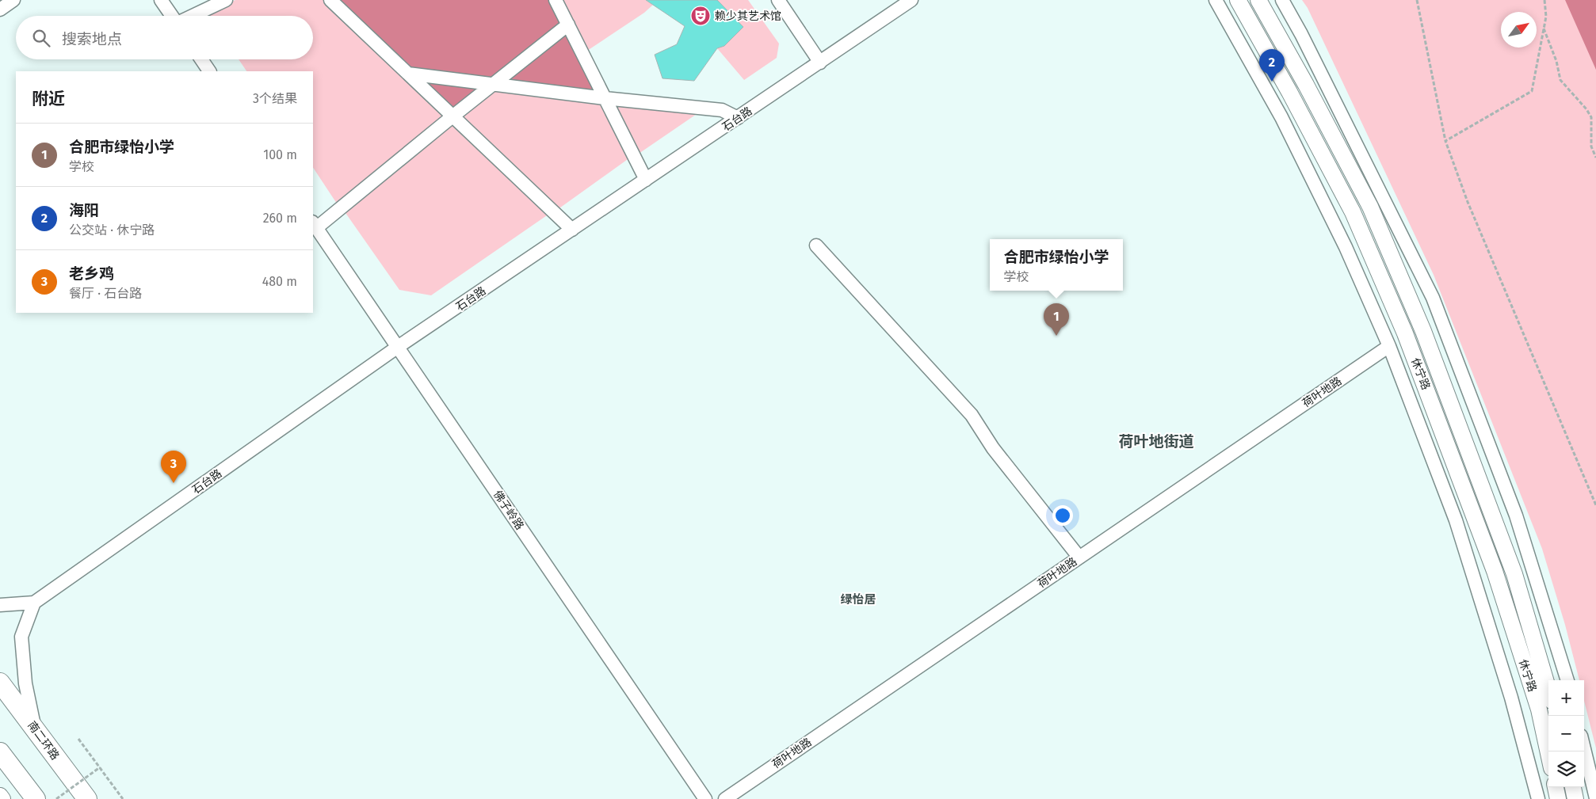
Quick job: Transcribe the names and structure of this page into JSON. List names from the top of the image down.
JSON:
{
  "streets": {
    "highway": ["南二环路"],
    "main road": ["休宁路"],
    "street": ["石台路", "荷叶地路", "佛子岭路"]
  },
  "crossings": [
    ["石台路", "佛子岭路"]
  ],
  "districts": ["荷叶地街道", "绿怡居"],
  "places": {
    "theatre": ["赖少其艺术馆"]
  },
  "north": "top right",
  "page": {
    "search": "搜索地点",
    "pins": ["2", "1", "3"],
    "heading": ["附近", "3个结果"],
    "list": [
      {
        "mark": "1",
        "name": "合肥市绿怡小学",
        "note": "学校",
        "value": "100 m"
      },
      {
        "mark": "2",
        "name": "海阳",
        "note": "公交站 · 休宁路",
        "value": "260 m"
      },
      {
        "mark": "3",
        "name": "老乡鸡",
        "note": "餐厅 · 石台路",
        "value": "480 m"
      }
    ],
    "popup": ["合肥市绿怡小学", "学校"],
    "map_buttons": ["+", "−"]
  }
}
